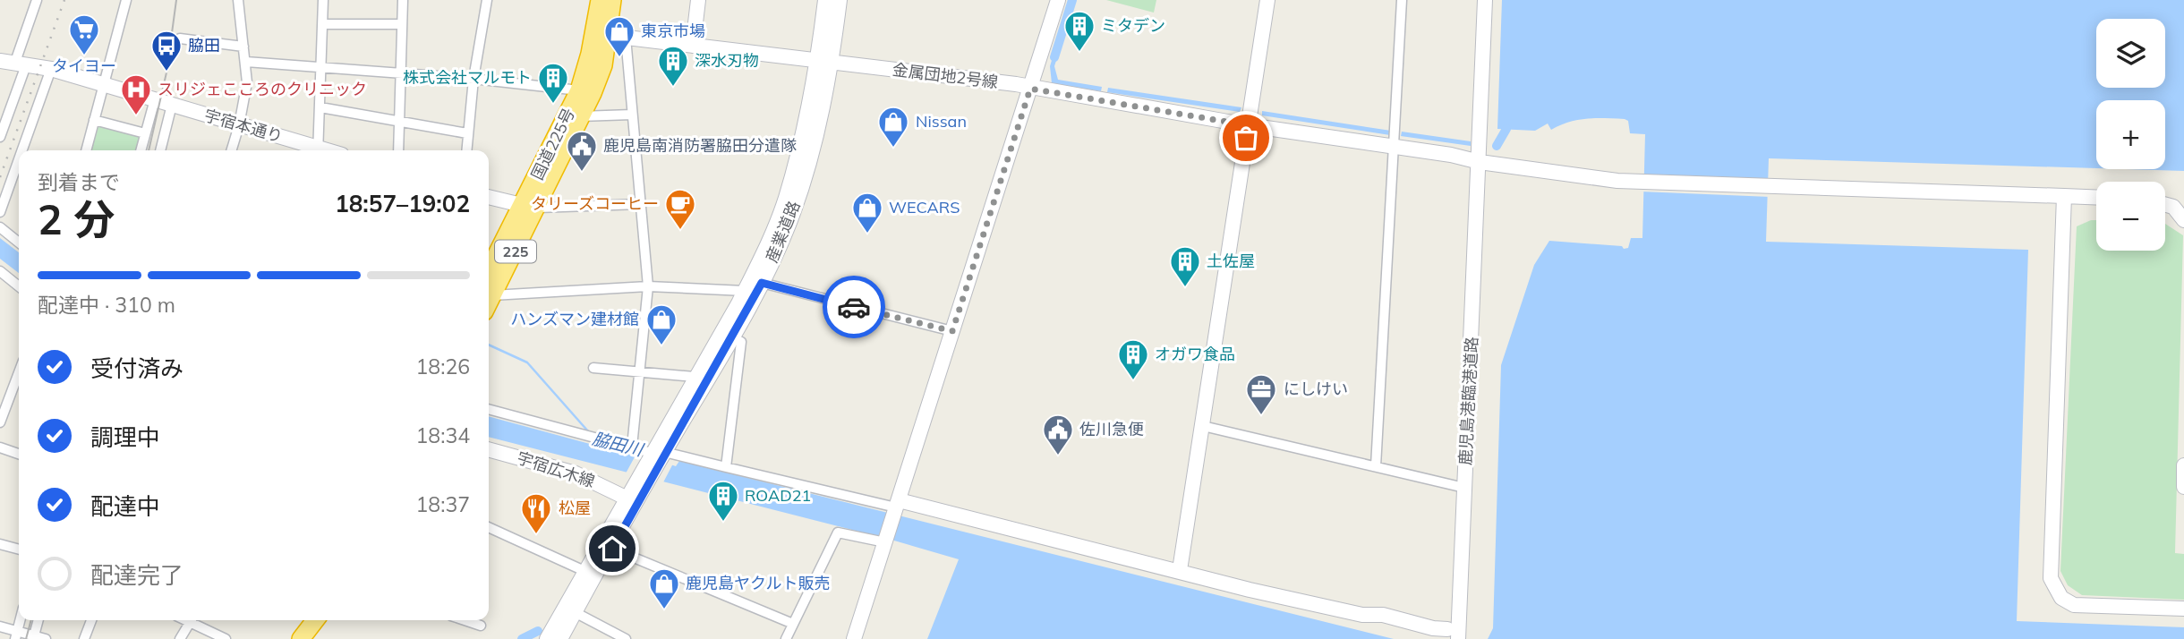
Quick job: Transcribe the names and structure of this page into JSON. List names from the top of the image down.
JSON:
{
  "streets": {
    "highway": ["国道225号", "225"],
    "street": [
      "金属団地2号線",
      "宇宿本通り",
      "産業道路",
      "鹿児島港臨港道路",
      "宇宿広木線"
    ]
  },
  "crossings": [
    ["金属団地2号線", "国道225号"],
    ["金属団地2号線", "産業道路"],
    ["金属団地2号線", "鹿児島港臨港道路"],
    ["産業道路", "宇宿広木線"]
  ],
  "water": ["脇田川"],
  "places": {
    "building": [
      "ミタデン",
      "深水刃物",
      "株式会社マルモト",
      "土佐屋",
      "オガワ食品",
      "ROAD21"
    ],
    "supermarket": ["タイヨー"],
    "shop": [
      "東京市場",
      "Nissan",
      "WECARS",
      "ハンズマン建材館",
      "鹿児島ヤクルト販売"
    ],
    "bus stop": ["脇田"],
    "hospital": ["スリジェこころのクリニック"],
    "public building": ["鹿児島南消防署脇田分遣隊", "佐川急便"],
    "cafe": ["タリーズコーヒー"],
    "office": ["にしけい"],
    "restaurant": ["松屋"]
  },
  "page": {
    "map_buttons": ["+", "−"],
    "heading": ["2 分", "到着まで", "18:57–19:02"],
    "bar": "配達中 · 310 m",
    "list": [
      ["受付済み", "18:26"],
      ["調理中", "18:34"],
      ["配達中", "18:37"],
      "配達完了"
    ]
  }
}
